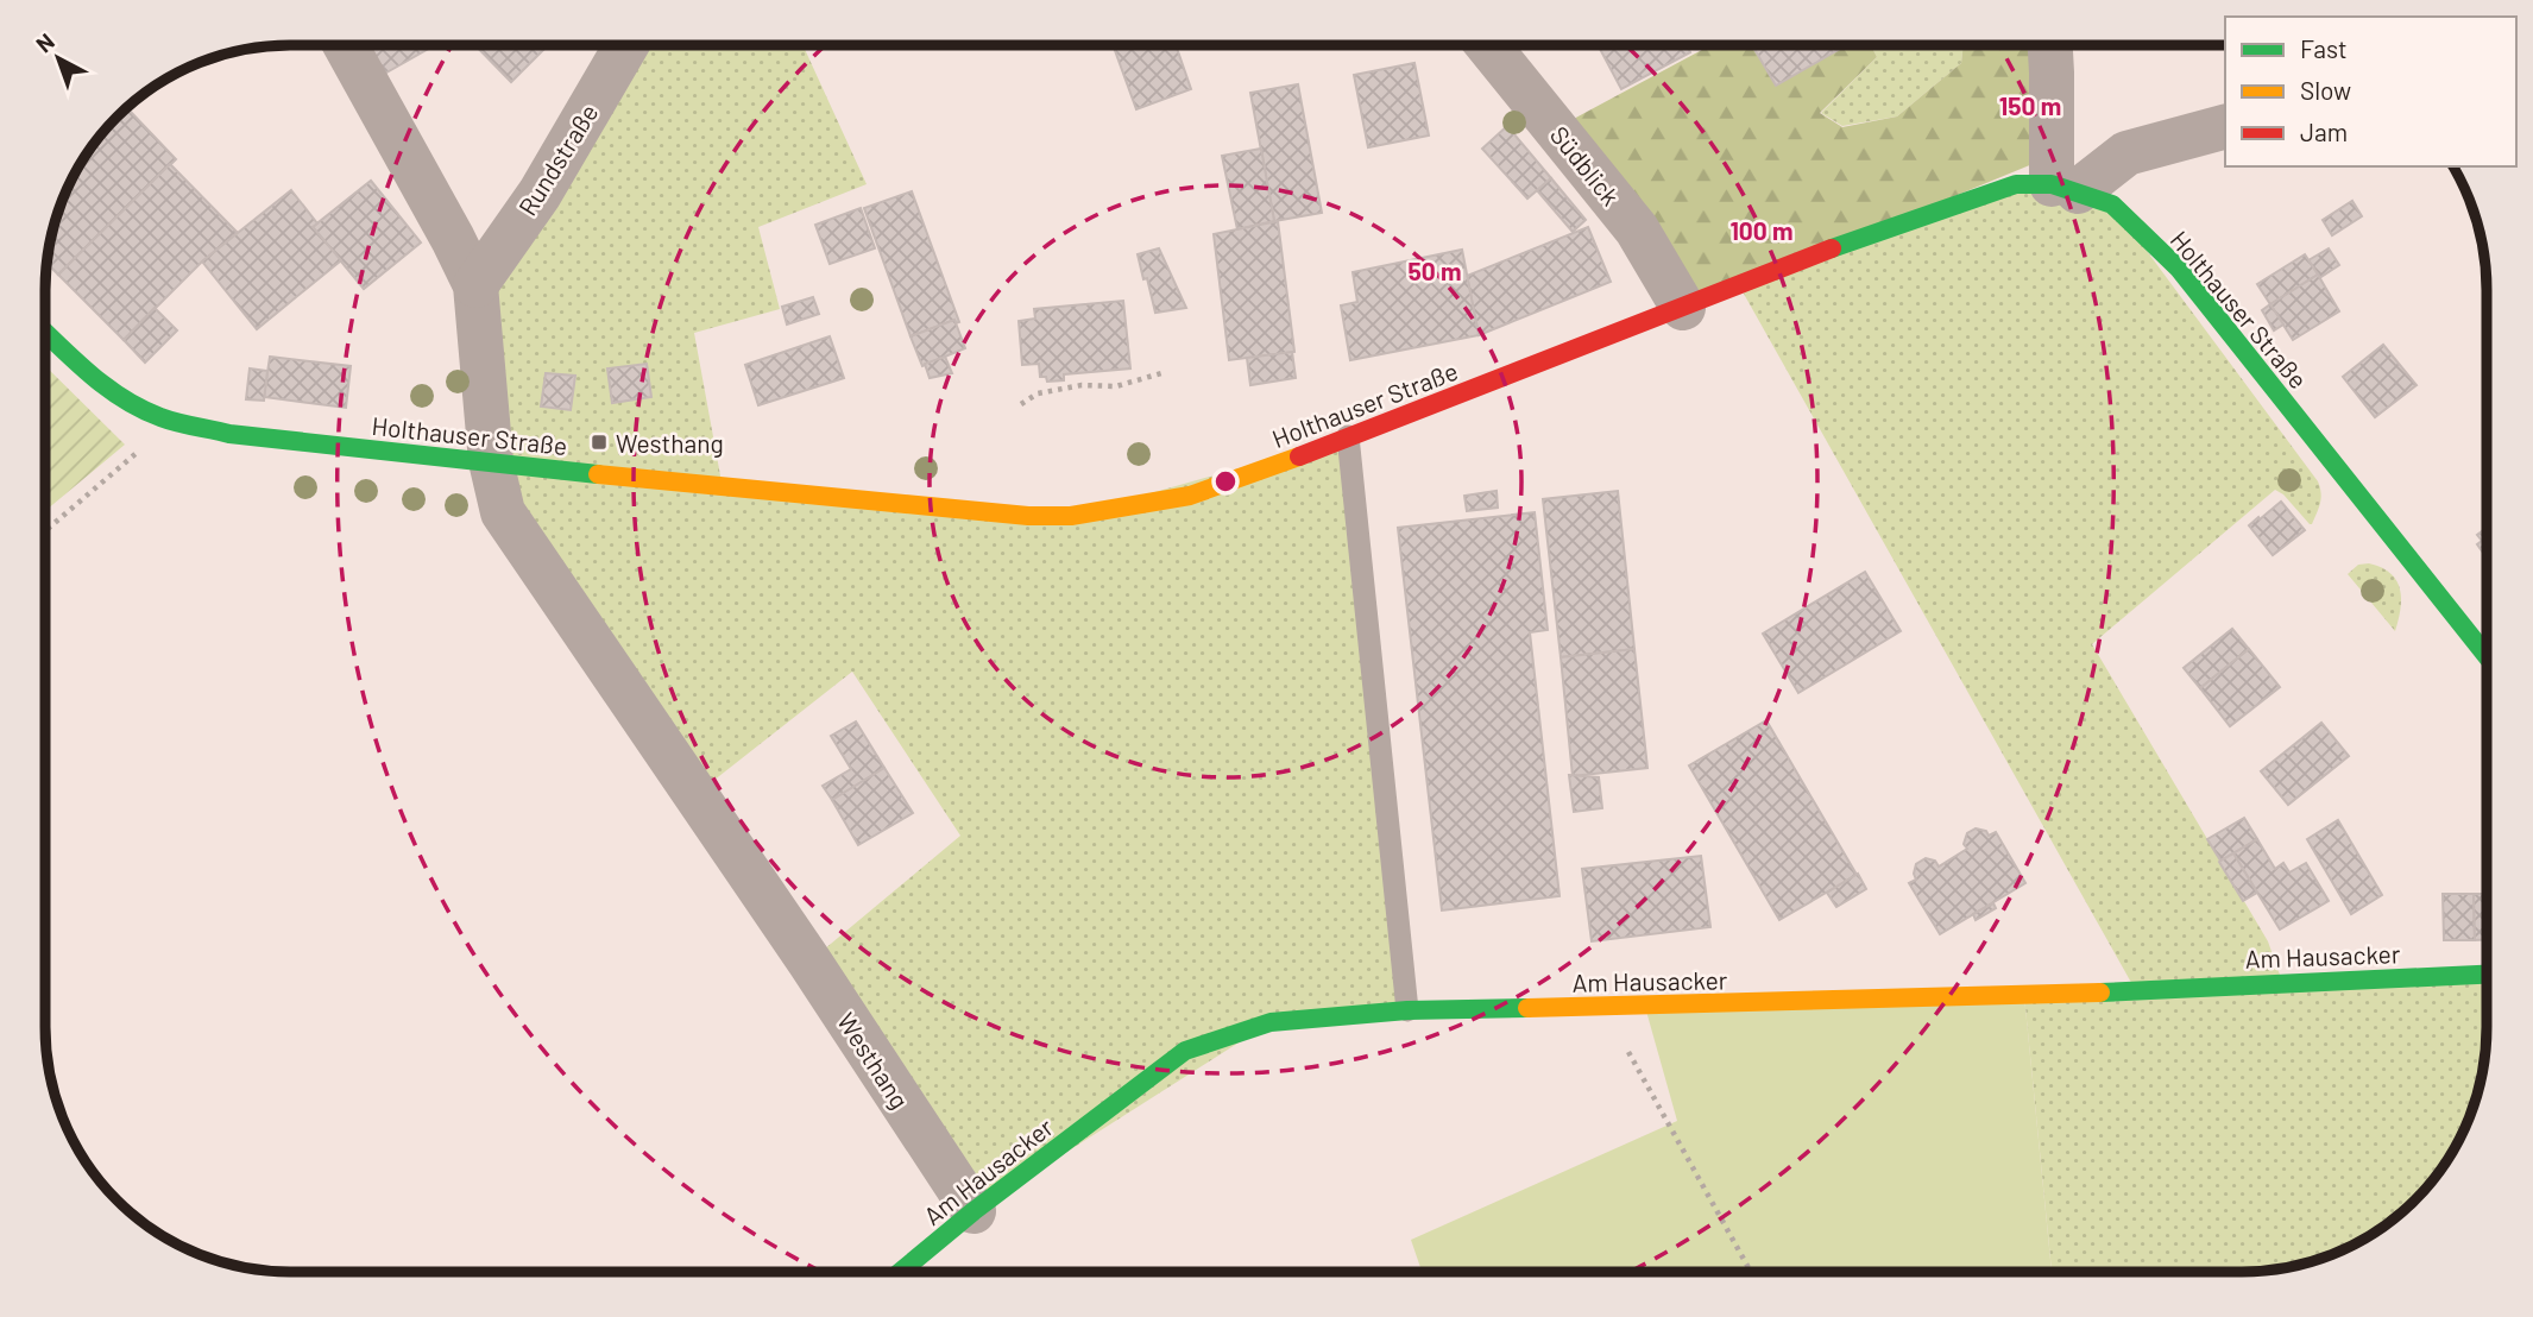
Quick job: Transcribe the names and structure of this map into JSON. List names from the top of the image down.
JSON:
{
  "streets": {
    "street": [
      "Rundstraße",
      "Südblick",
      "Holthauser Straße",
      "Am Hausacker",
      "Westhang"
    ]
  },
  "crossings": [
    ["Rundstraße", "Westhang"],
    ["Südblick", "Holthauser Straße"],
    ["Holthauser Straße", "Westhang"],
    ["Am Hausacker", "Westhang"]
  ],
  "places": {
    "transit": ["Westhang"]
  },
  "legend": ["Fast", "Slow", "Jam"],
  "north": "top left",
  "rings": ["150 m", "100 m", "50 m"]
}
